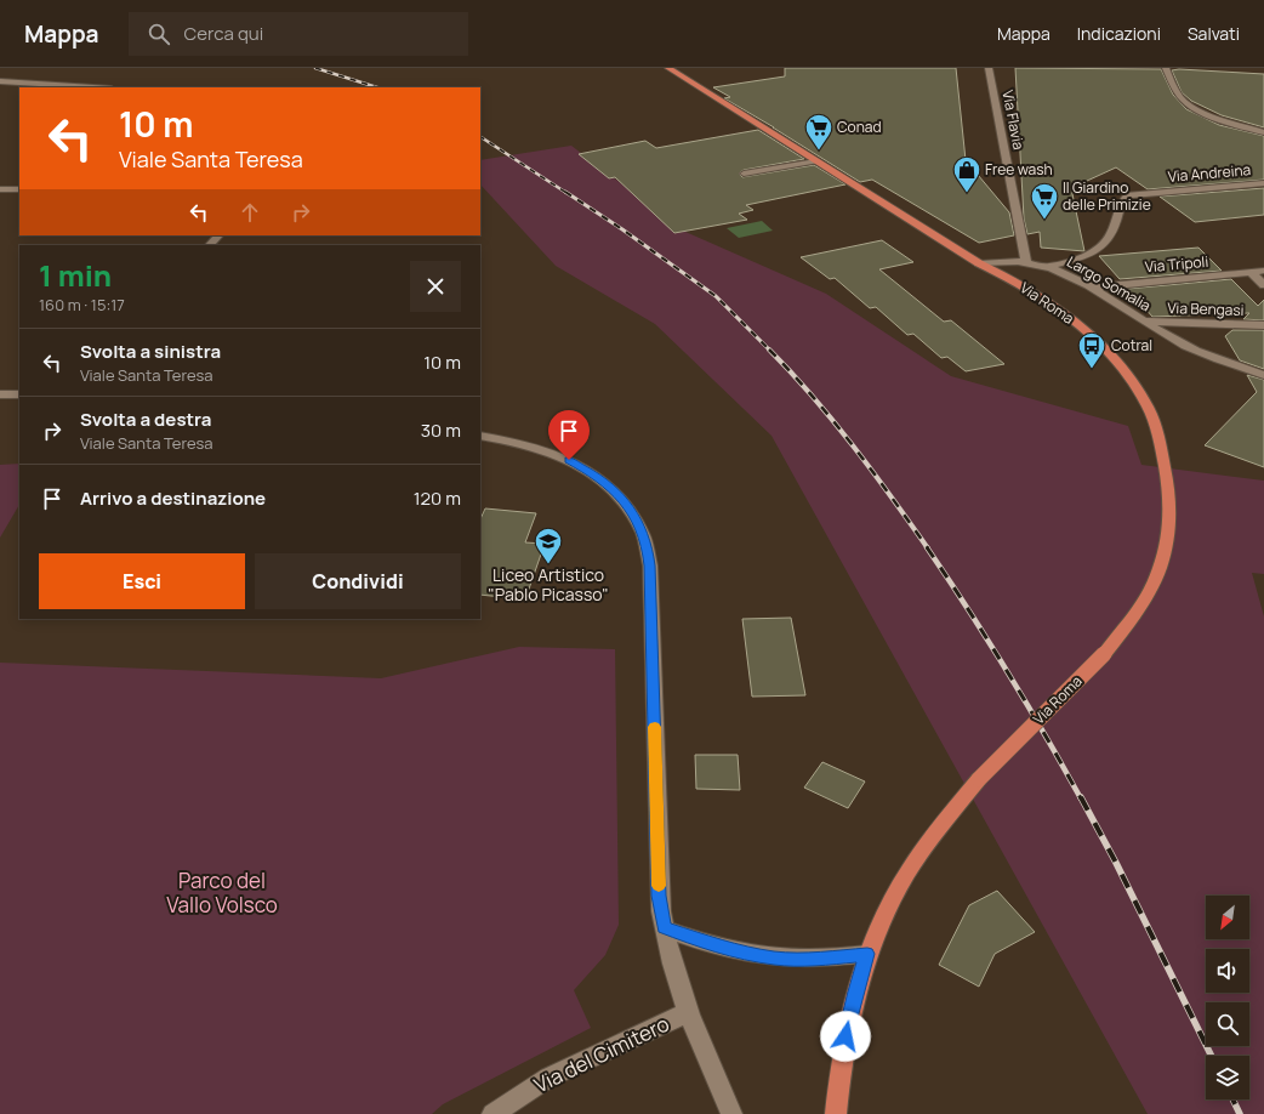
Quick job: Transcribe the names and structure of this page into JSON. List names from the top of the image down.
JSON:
{
  "streets": {
    "main road": ["Via Roma"],
    "street": [
      "Via Flavia",
      "Via Andreina",
      "Via Tripoli",
      "Largo Somalia",
      "Via Bengasi",
      "Via del Cimitero"
    ]
  },
  "crossings": [
    ["Via Flavia", "Largo Somalia"],
    ["Via Andreina", "Largo Somalia"],
    ["Via Tripoli", "Largo Somalia"],
    ["Largo Somalia", "Via Roma"],
    ["Largo Somalia", "Via Bengasi"]
  ],
  "parks": ["Parco del Vallo Volsco"],
  "places": {
    "supermarket": ["Conad", "Il Giardino delle Primizie"],
    "shop": ["Free wash"],
    "bus stop": ["Cotral"],
    "school or university": ["Liceo Artistico \"Pablo Picasso\""]
  },
  "north": "bottom left",
  "page": {
    "header": "Mappa",
    "search": "Cerca qui",
    "nav": ["Mappa", "Indicazioni", "Salvati"],
    "turn": ["10 m", "Viale Santa Teresa"],
    "heading": ["1 min", "160 m · 15:17"],
    "list": [
      {
        "name": "Svolta a sinistra",
        "note": "Viale Santa Teresa",
        "value": "10 m"
      },
      {
        "name": "Svolta a destra",
        "note": "Viale Santa Teresa",
        "value": "30 m"
      },
      {
        "name": "Arrivo a destinazione",
        "value": "120 m"
      }
    ],
    "buttons": ["Esci", "Condividi"]
  }
}
